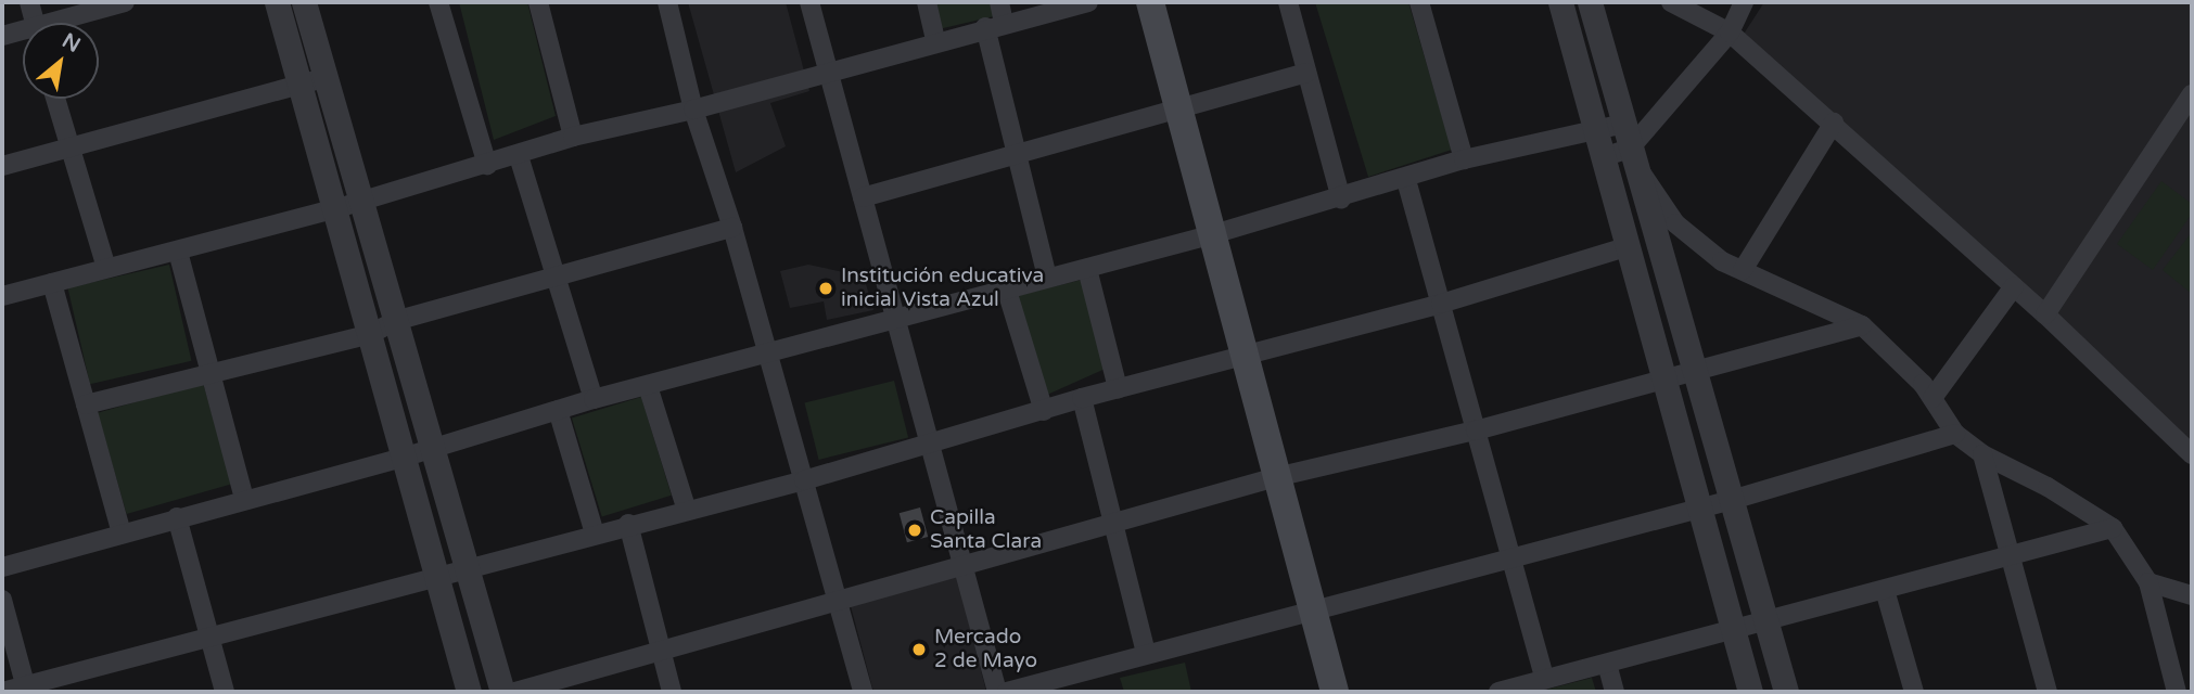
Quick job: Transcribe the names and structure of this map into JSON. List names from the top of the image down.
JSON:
{
  "places": ["Institución educativa inicial Vista Azul", "Capilla Santa Clara", "Mercado 2 de Mayo"],
  "north": "top right"
}
